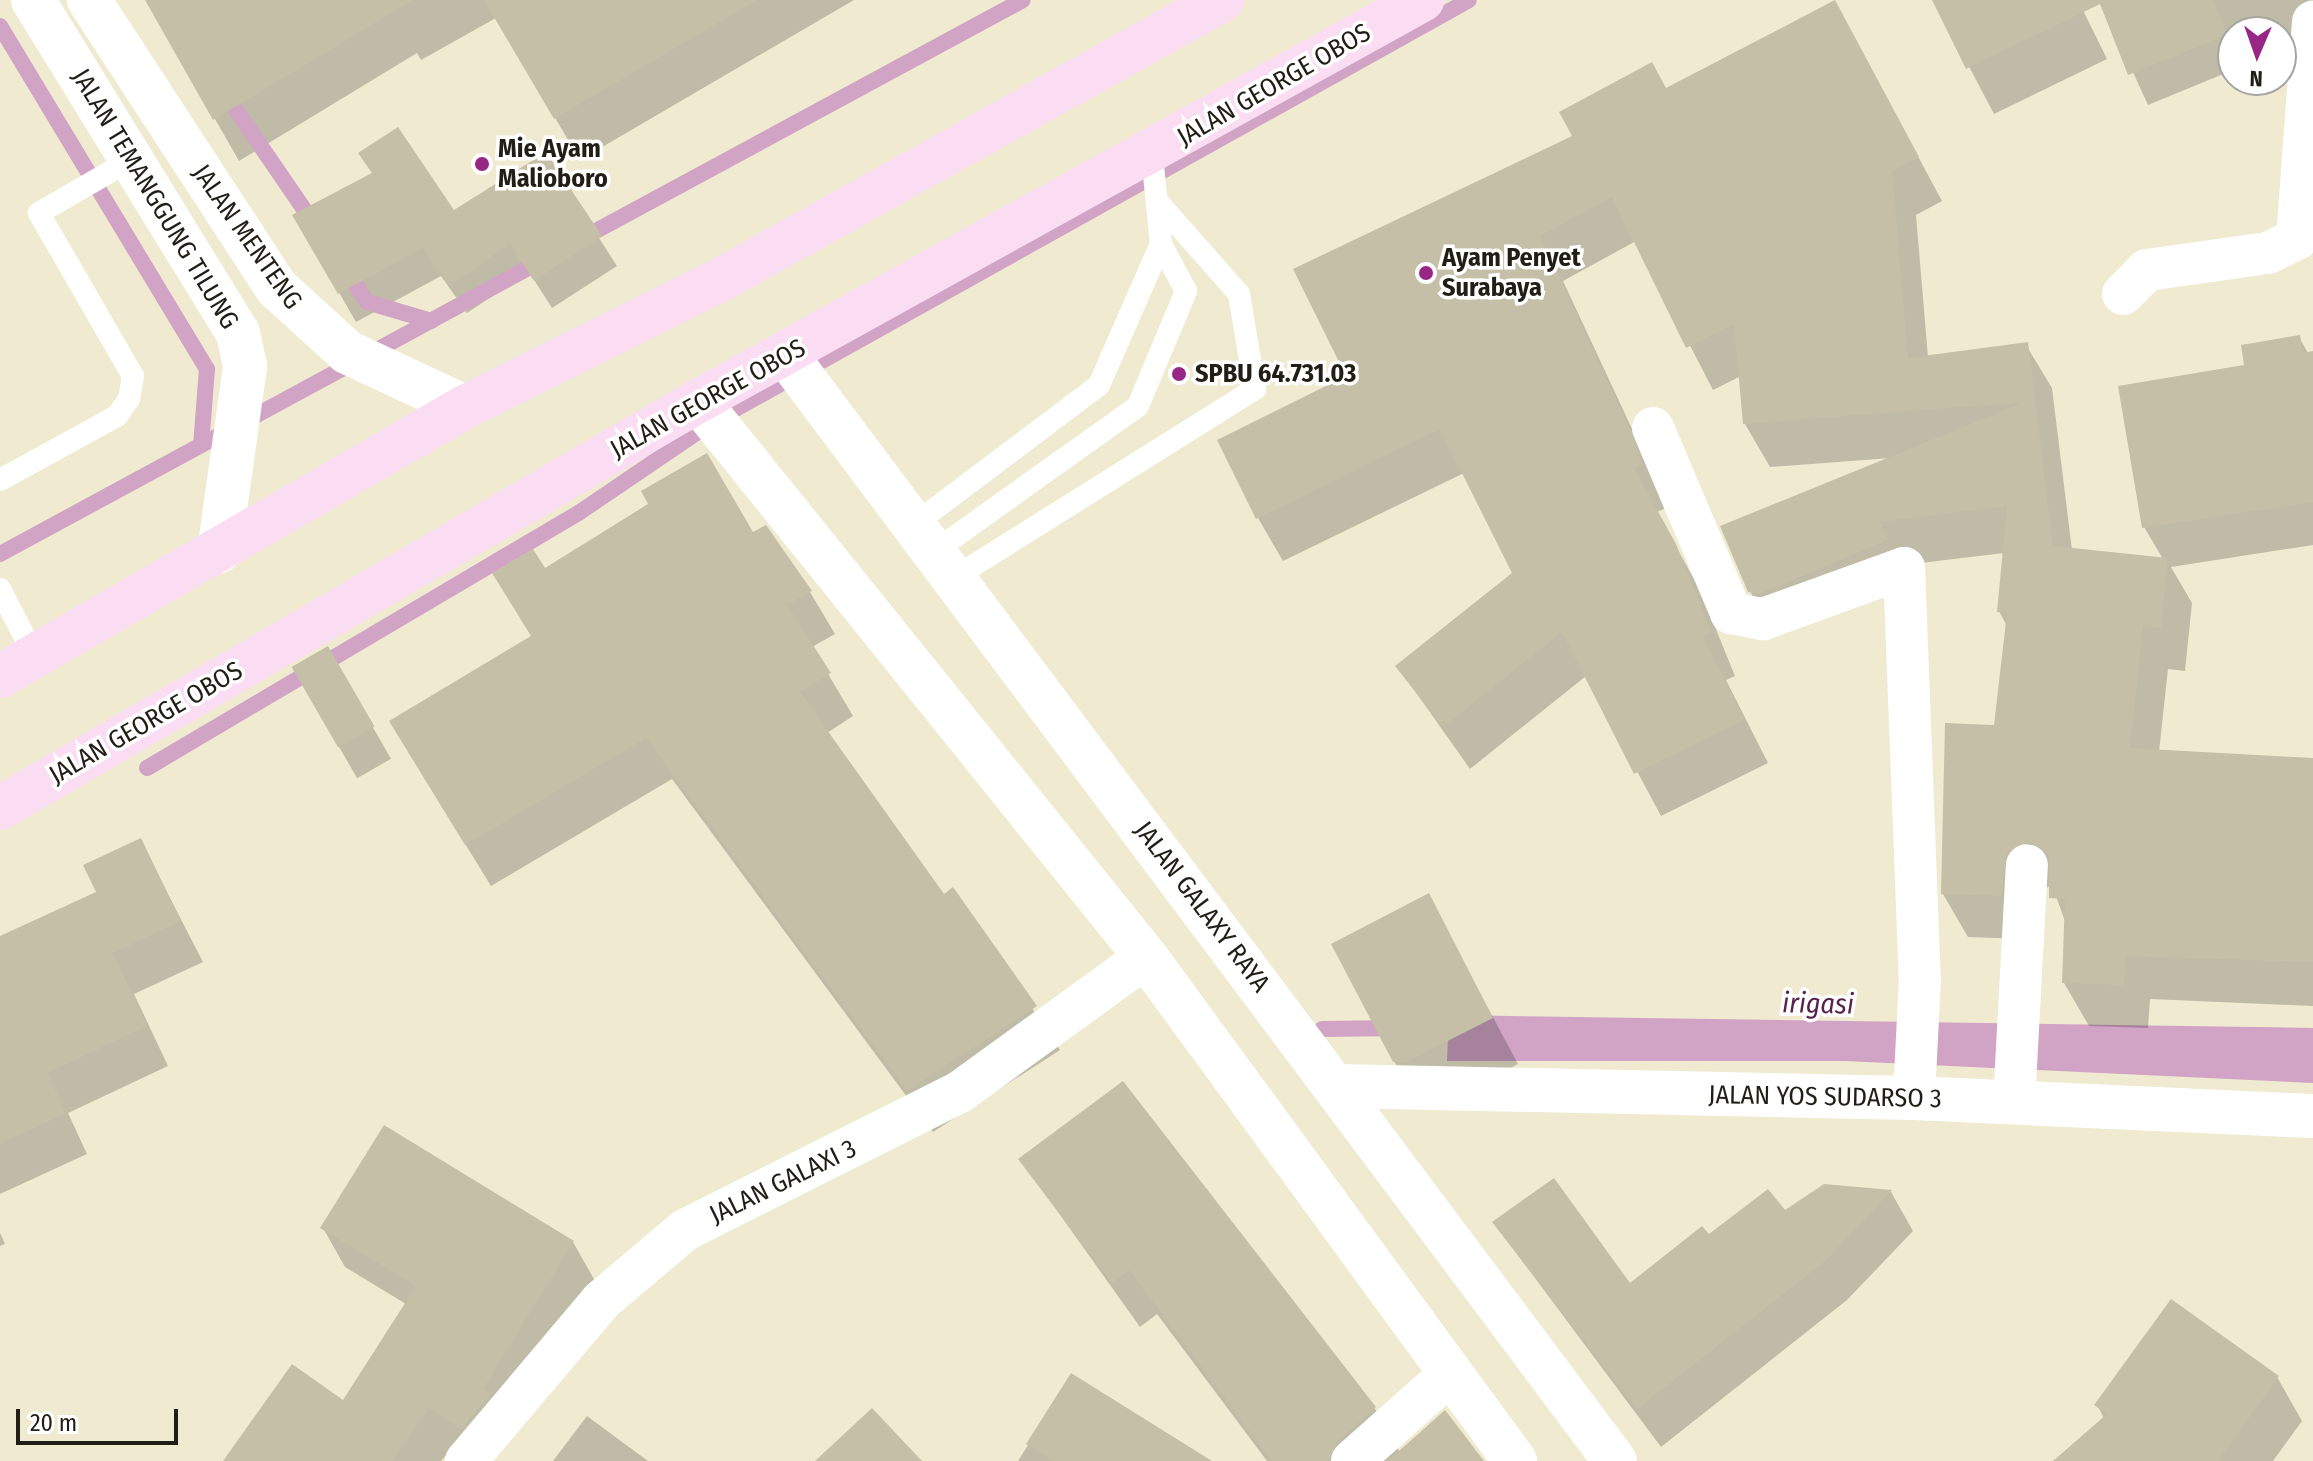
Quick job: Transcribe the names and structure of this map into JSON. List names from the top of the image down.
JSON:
{
  "streets": {
    "main road": ["JALAN GEORGE OBOS"],
    "street": [
      "JALAN TEMANGGUNG TILUNG",
      "JALAN MENTENG",
      "JALAN GALAXY RAYA",
      "JALAN YOS SUDARSO 3",
      "JALAN GALAXI 3"
    ]
  },
  "crossings": [
    ["JALAN GEORGE OBOS", "JALAN GALAXY RAYA"],
    ["JALAN GALAXY RAYA", "JALAN YOS SUDARSO 3"]
  ],
  "water": ["irigasi"],
  "places": ["Mie Ayam Malioboro", "Ayam Penyet Surabaya", "SPBU 64.731.03"],
  "scale_bar": "20 m",
  "north": "bottom"
}
